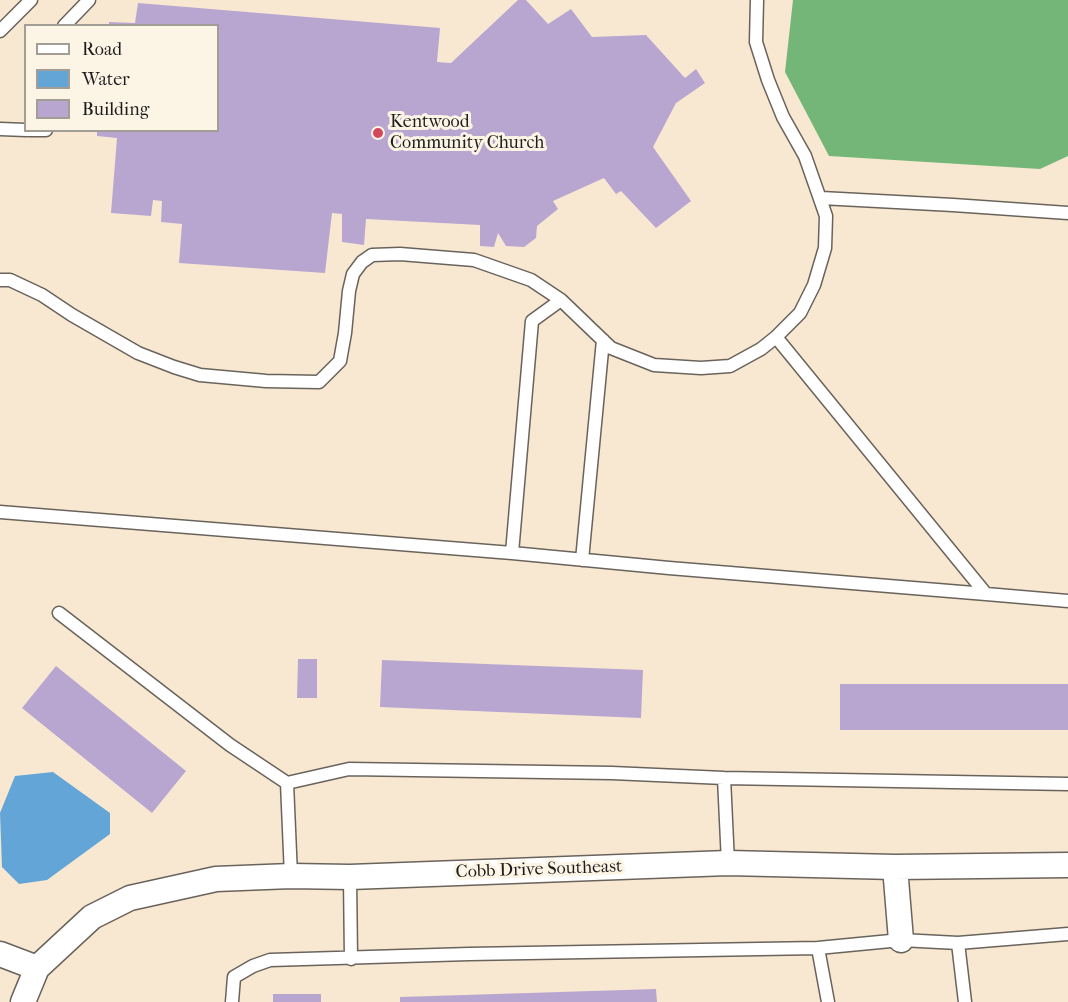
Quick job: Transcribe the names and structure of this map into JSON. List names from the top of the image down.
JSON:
{
  "streets": {
    "street": ["Cobb Drive Southeast"]
  },
  "places": ["Kentwood Community Church"],
  "legend": ["Road", "Water", "Building"]
}
